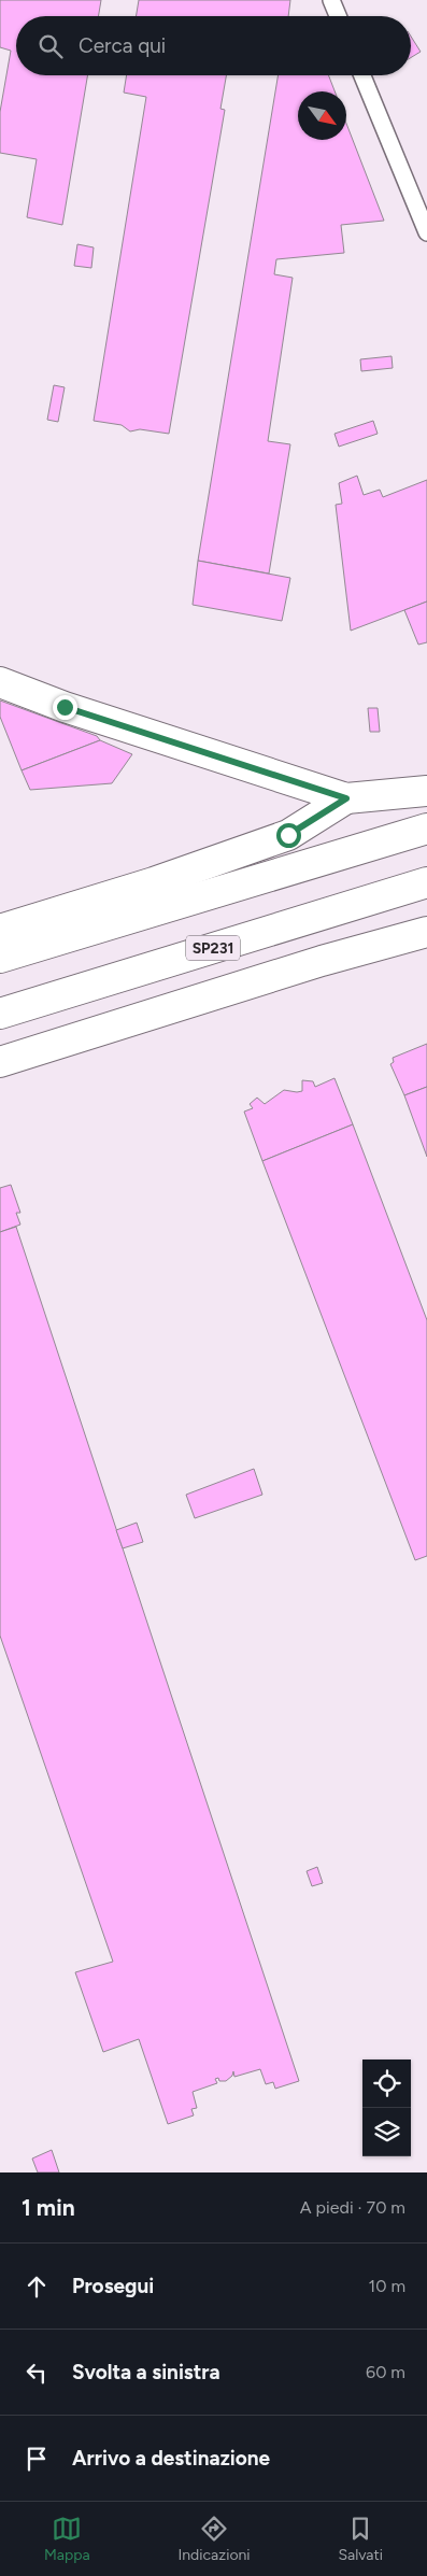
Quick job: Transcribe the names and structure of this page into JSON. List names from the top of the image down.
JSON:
{
  "streets": {
    "main road": ["SP231"]
  },
  "north": "bottom right",
  "page": {
    "search": "Cerca qui",
    "heading": ["1 min", "A piedi · 70 m"],
    "list": [
      ["Prosegui", "10 m"],
      ["Svolta a sinistra", "60 m"],
      "Arrivo a destinazione"
    ],
    "nav": ["Mappa", "Indicazioni", "Salvati"]
  }
}
